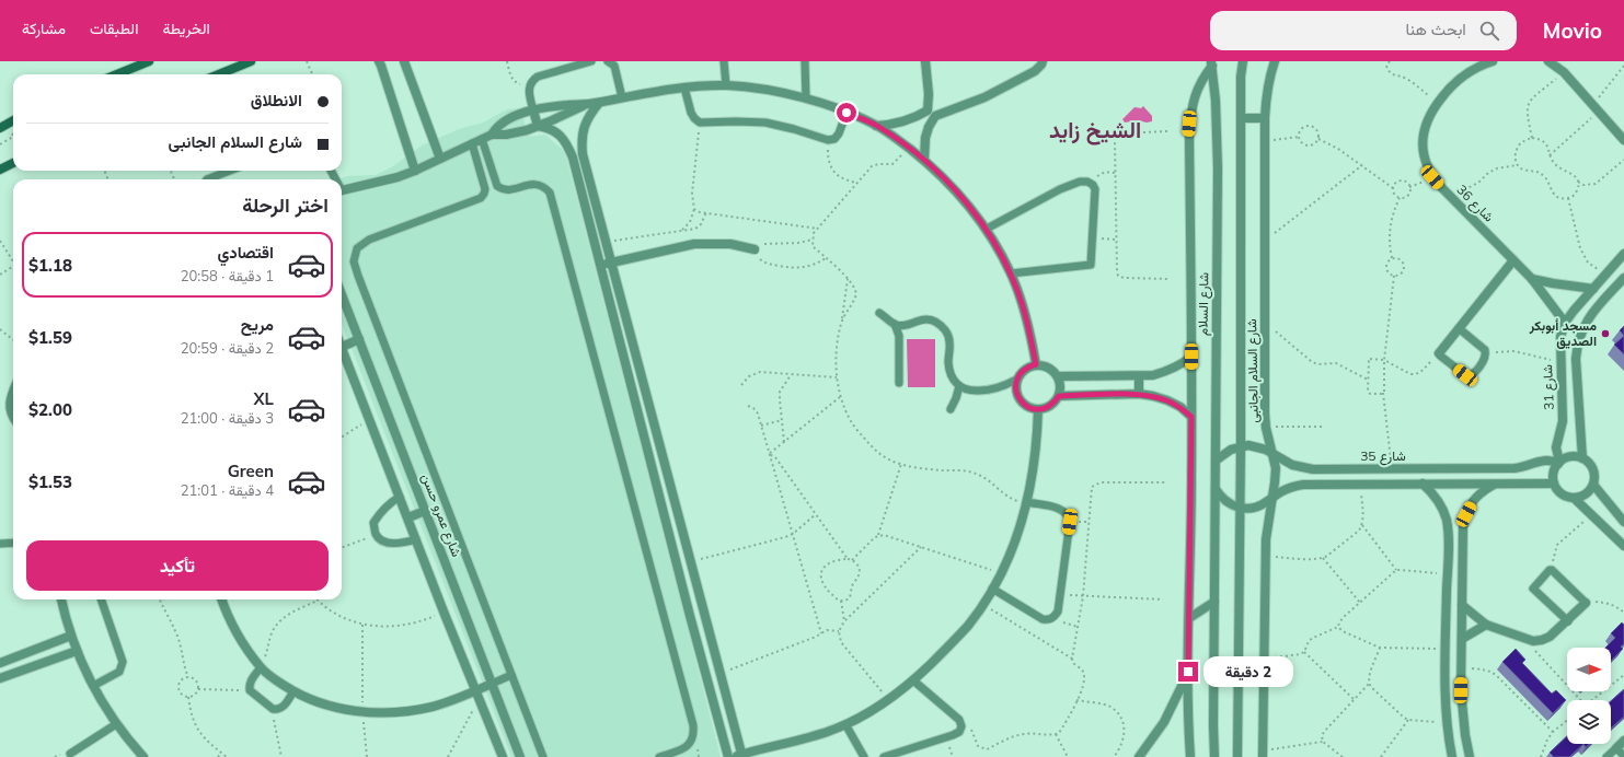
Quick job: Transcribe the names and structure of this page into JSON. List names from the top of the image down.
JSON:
{
  "streets": {
    "street": [
      "شارع 36",
      "شارع السلام",
      "شارع السلام الجانبى",
      "شارع 31",
      "شارع 35",
      "شارع عمرو حسن"
    ]
  },
  "crossings": [
    ["شارع 36", "شارع 31"],
    ["شارع السلام الجانبى", "شارع 35"],
    ["شارع 31", "شارع 35"]
  ],
  "districts": ["الشيخ زايد"],
  "places": ["مسجد أبوبكر الصديق"],
  "north": "right",
  "page": {
    "header": "Movio",
    "search": "ابحث هنا",
    "nav": ["الخريطة", "الطبقات", "مشاركة"],
    "banner": ["الانطلاق", "شارع السلام الجانبى"],
    "heading": "اختر الرحلة",
    "list": [
      {
        "name": "اقتصادي",
        "note": "1 دقيقة · 20:58",
        "value": "$1.18"
      },
      {
        "name": "مريح",
        "note": "2 دقيقة · 20:59",
        "value": "$1.59"
      },
      {
        "name": "XL",
        "note": "3 دقيقة · 21:00",
        "value": "$2.00"
      },
      {
        "name": "Green",
        "note": "4 دقيقة · 21:01",
        "value": "$1.53"
      }
    ],
    "buttons": "تأكيد",
    "bubble": "2 دقيقة"
  }
}
